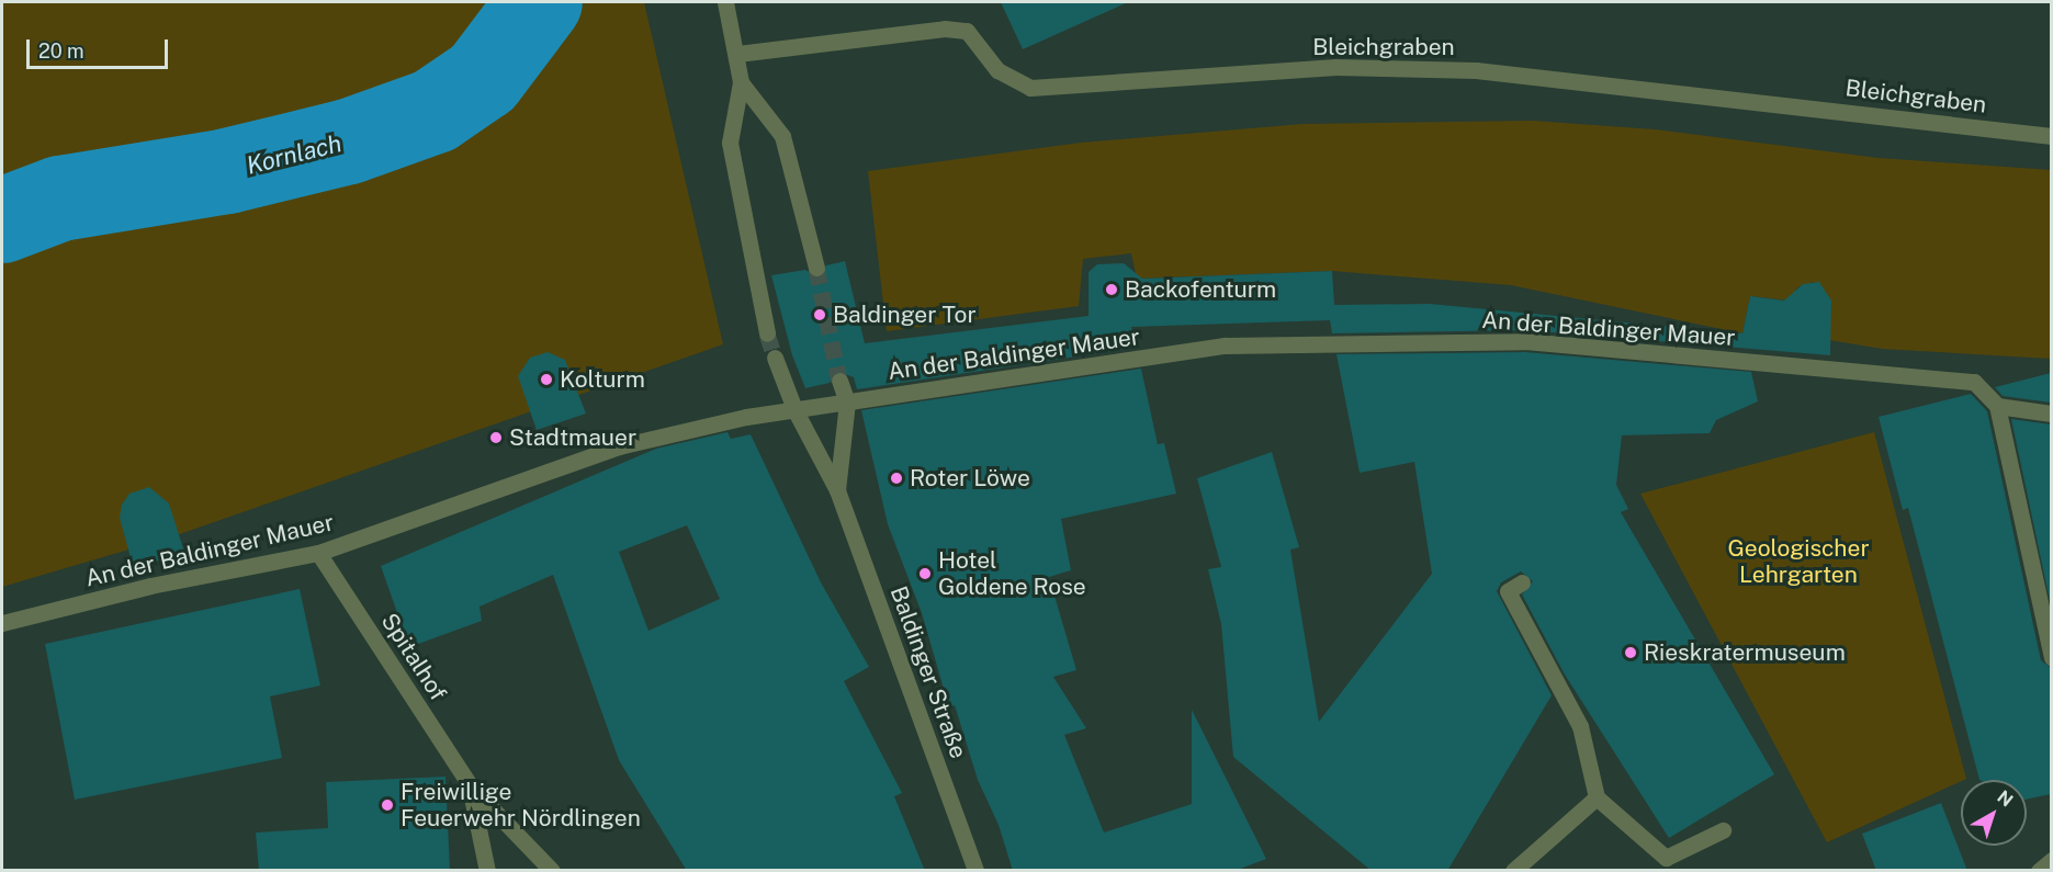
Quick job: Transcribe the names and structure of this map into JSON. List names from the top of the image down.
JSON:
{
  "streets": {
    "street": [
      "Bleichgraben",
      "An der Baldinger Mauer",
      "Spitalhof",
      "Baldinger Straße"
    ]
  },
  "crossings": [
    ["An der Baldinger Mauer", "Spitalhof"],
    ["An der Baldinger Mauer", "Baldinger Straße"]
  ],
  "water": ["Kornlach"],
  "parks": ["Geologischer Lehrgarten"],
  "places": [
    "Backofenturm",
    "Baldinger Tor",
    "Kolturm",
    "Stadtmauer",
    "Roter Löwe",
    "Hotel Goldene Rose",
    "Rieskratermuseum",
    "Freiwillige Feuerwehr Nördlingen"
  ],
  "scale_bar": "20 m",
  "north": "top right"
}
